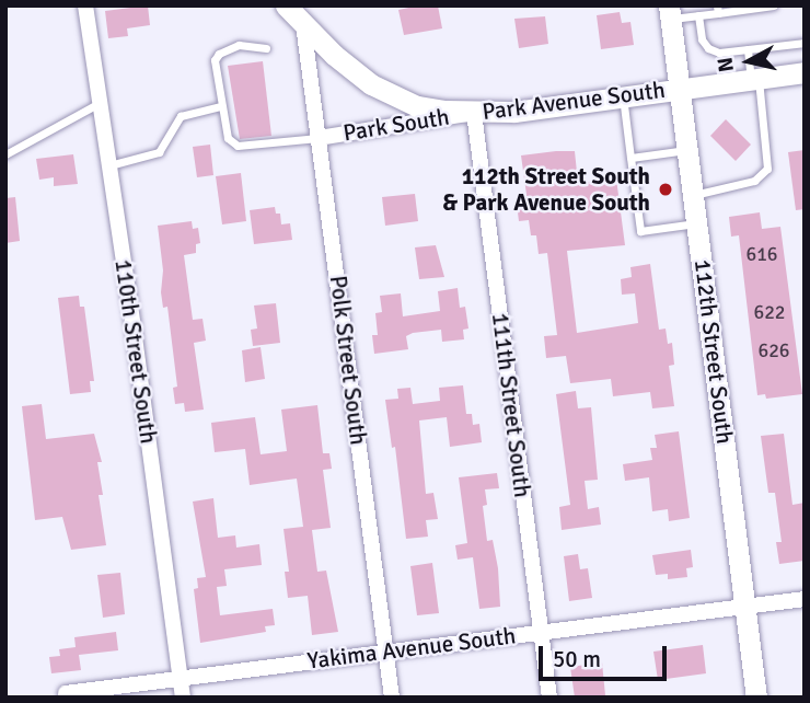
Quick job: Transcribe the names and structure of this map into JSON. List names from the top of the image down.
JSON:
{
  "streets": {
    "main road": ["Park Avenue South", "112th Street South"],
    "street": [
      "Park South",
      "110th Street South",
      "Polk Street South",
      "111th Street South",
      "Yakima Avenue South"
    ]
  },
  "crossings": [
    ["Park Avenue South", "Park South"],
    ["Park Avenue South", "112th Street South"],
    ["Park Avenue South", "Polk Street South"],
    ["Park Avenue South", "111th Street South"],
    ["Park South", "Polk Street South"],
    ["Park South", "111th Street South"],
    ["110th Street South", "Yakima Avenue South"],
    ["112th Street South", "Yakima Avenue South"],
    ["Polk Street South", "Yakima Avenue South"],
    ["111th Street South", "Yakima Avenue South"]
  ],
  "places": ["112th Street South & Park Avenue South"],
  "house_numbers": ["616", "622", "626"],
  "scale_bar": "50 m",
  "north": "left"
}
